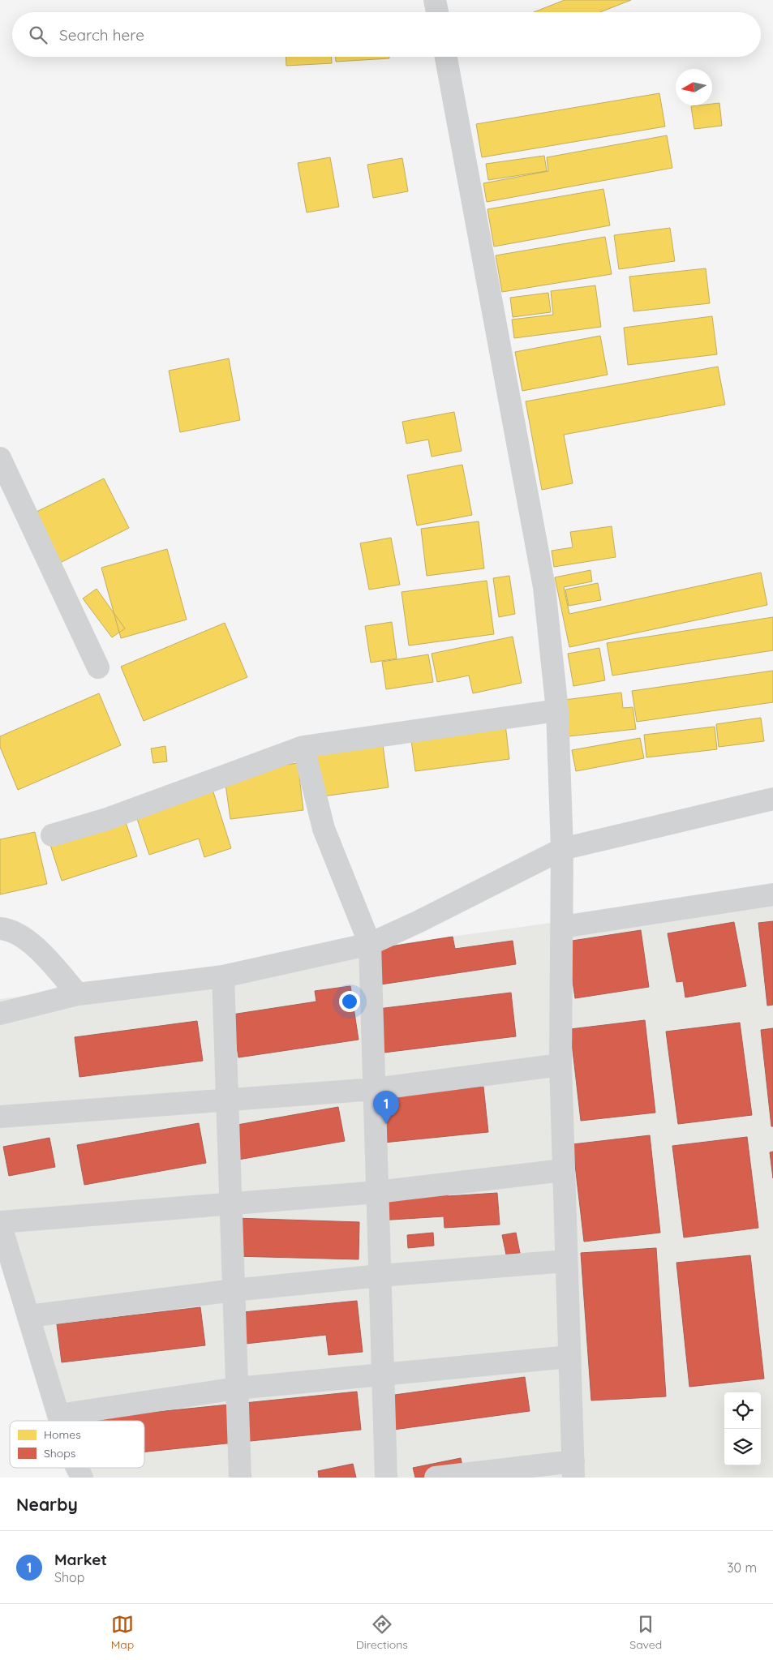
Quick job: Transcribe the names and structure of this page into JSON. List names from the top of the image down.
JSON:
{
  "legend": ["Homes", "Shops"],
  "north": "left",
  "page": {
    "search": "Search here",
    "pins": "1",
    "heading": "Nearby",
    "list": [
      {
        "mark": "1",
        "name": "Market",
        "note": "Shop",
        "value": "30 m"
      }
    ],
    "nav": ["Map", "Directions", "Saved"]
  }
}
